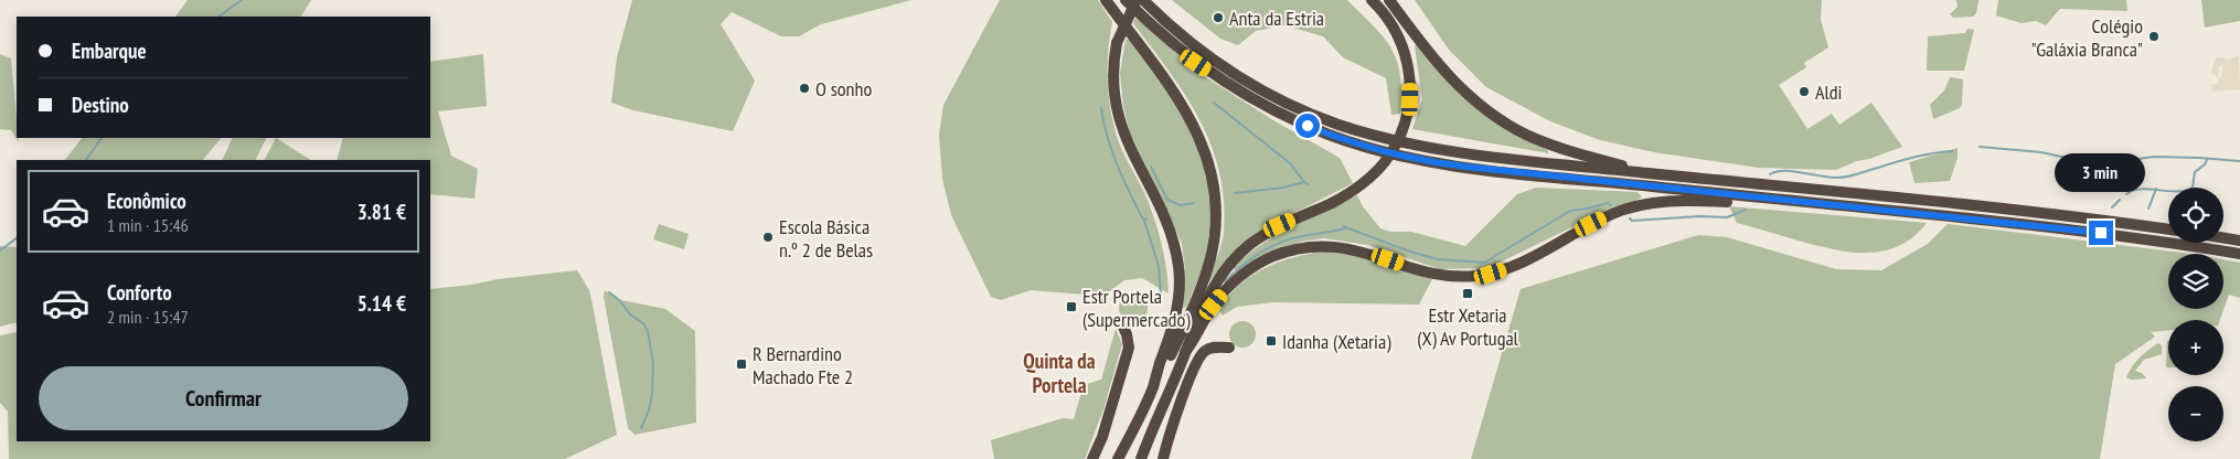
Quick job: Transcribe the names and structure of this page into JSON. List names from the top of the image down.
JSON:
{
  "districts": ["Quinta da Portela"],
  "places": {
    "other": [
      "Anta da Estria",
      "Colégio \"Galáxia Branca\"",
      "O sonho",
      "Aldi",
      "Escola Básica n.º 2 de Belas"
    ],
    "transit": [
      "Estr Xetaria (X) Av Portugal",
      "Estr Portela (Supermercado)",
      "Idanha (Xetaria)",
      "R Bernardino Machado Fte 2"
    ]
  },
  "page": {
    "banner": ["Embarque", "Destino"],
    "bubble": "3 min",
    "list": [
      {
        "name": "Econômico",
        "note": "1 min · 15:46",
        "value": "3.81 €"
      },
      {
        "name": "Conforto",
        "note": "2 min · 15:47",
        "value": "5.14 €"
      }
    ],
    "map_buttons": ["+", "−"],
    "buttons": "Confirmar"
  }
}
